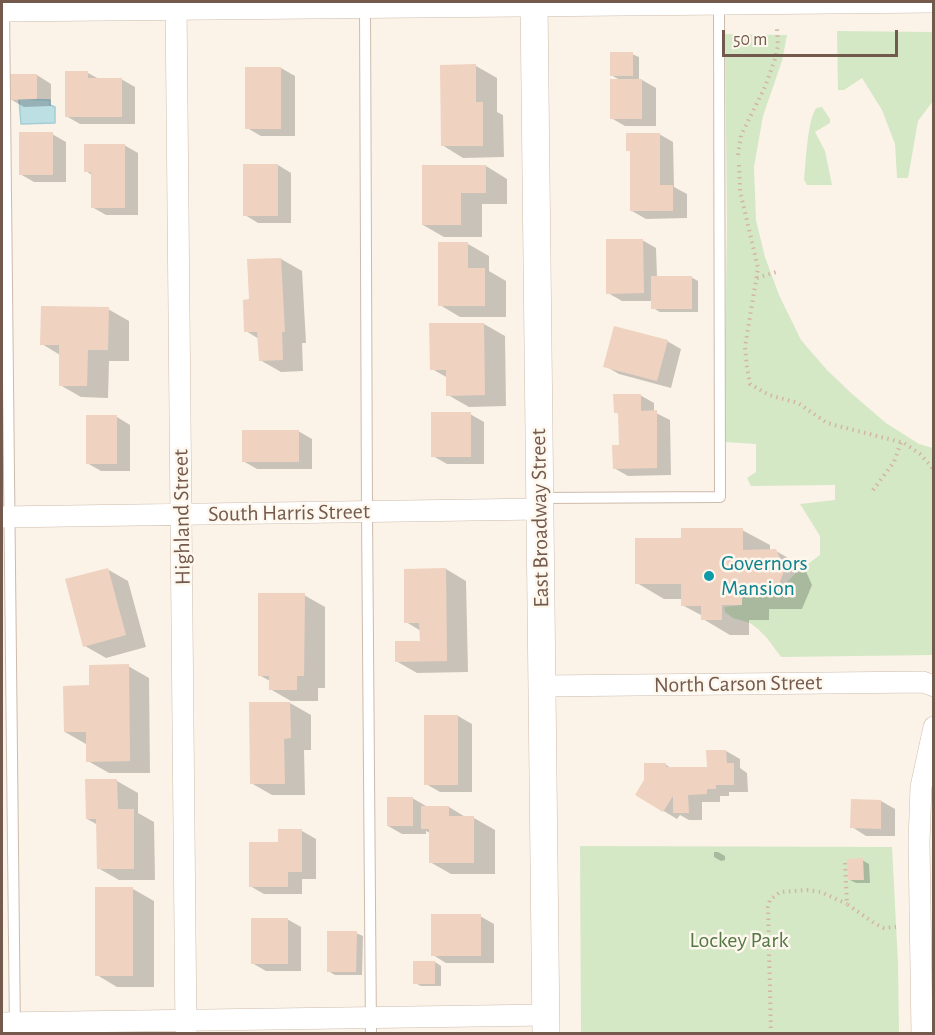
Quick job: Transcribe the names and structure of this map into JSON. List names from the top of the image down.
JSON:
{
  "streets": {
    "street": [
      "South Harris Street",
      "Highland Street",
      "East Broadway Street",
      "North Carson Street"
    ]
  },
  "crossings": [
    ["South Harris Street", "Highland Street"],
    ["South Harris Street", "East Broadway Street"],
    ["East Broadway Street", "North Carson Street"]
  ],
  "parks": ["Lockey Park"],
  "places": ["Governors Mansion"],
  "scale_bar": "50 m"
}
